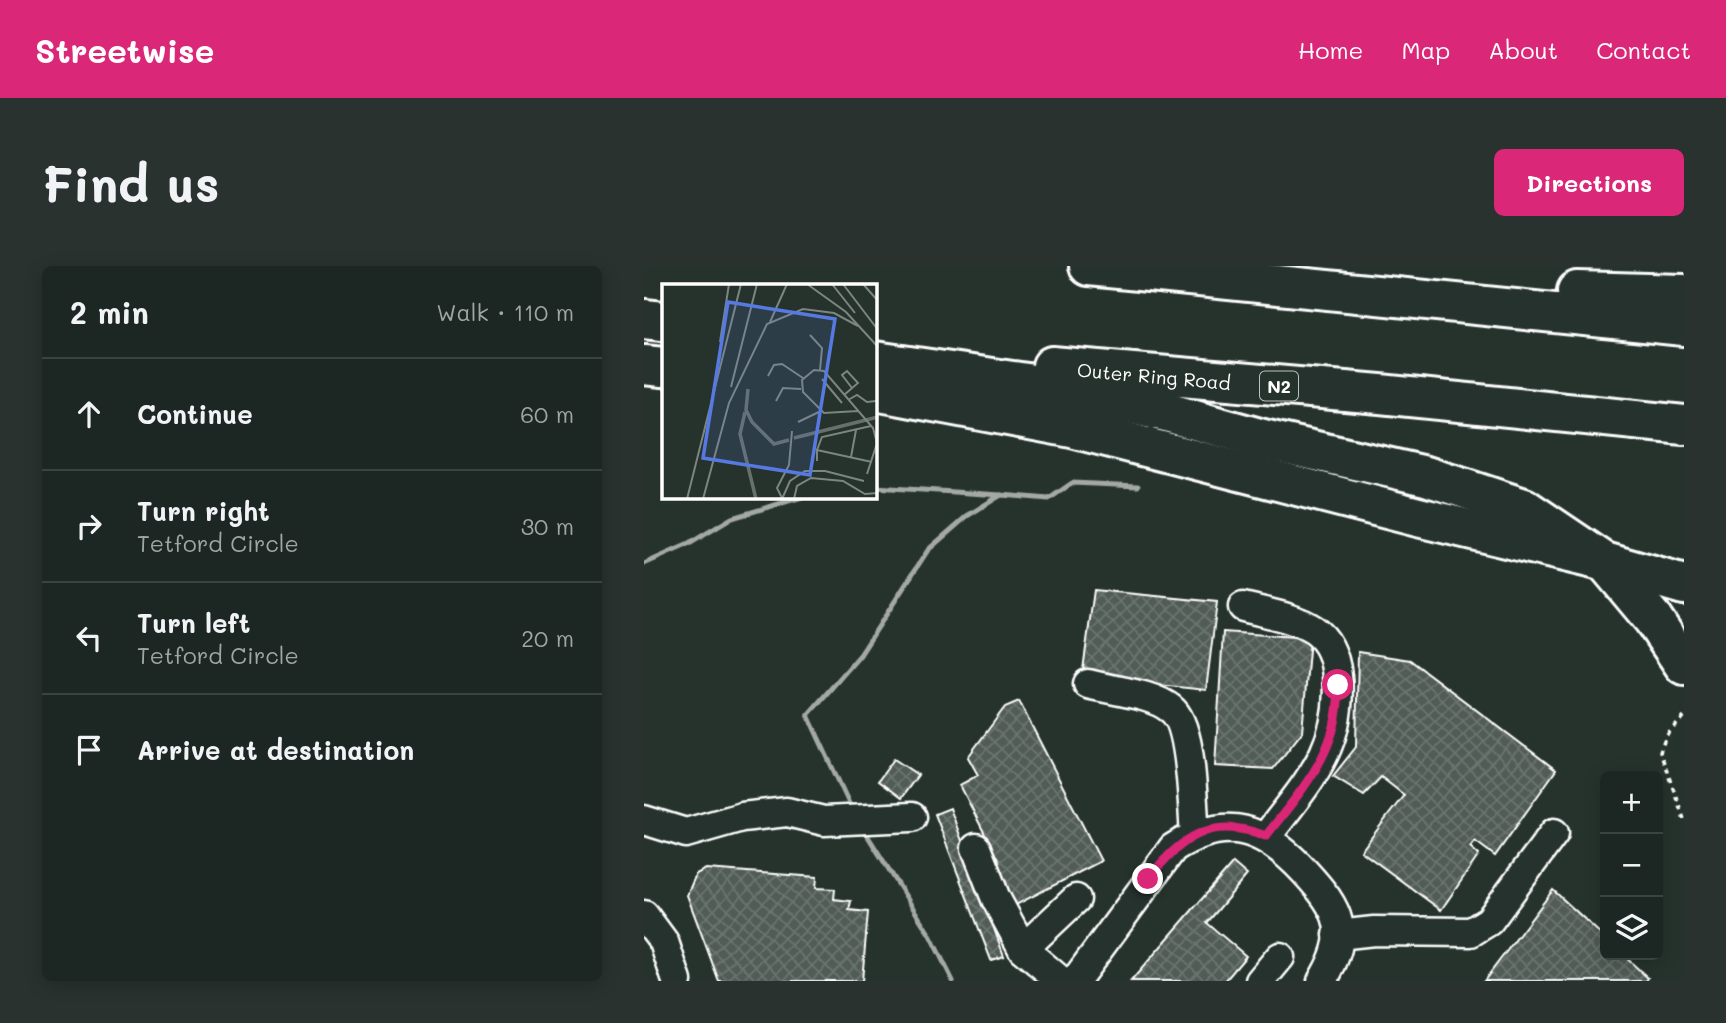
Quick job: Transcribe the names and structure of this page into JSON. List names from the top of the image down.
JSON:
{
  "streets": {
    "highway": ["Outer Ring Road", "N2"]
  },
  "page": {
    "header": "Streetwise",
    "nav": [
      "Home",
      "Map",
      "About",
      "Contact"
    ],
    "buttons": "Directions",
    "title": "Find us",
    "heading": ["2 min", "Walk · 110 m"],
    "list": [
      ["Continue", "60 m"],
      ["Turn right", "Tetford Circle", "30 m"],
      ["Turn left", "Tetford Circle", "20 m"],
      "Arrive at destination"
    ],
    "map_buttons": ["+", "−"]
  }
}
